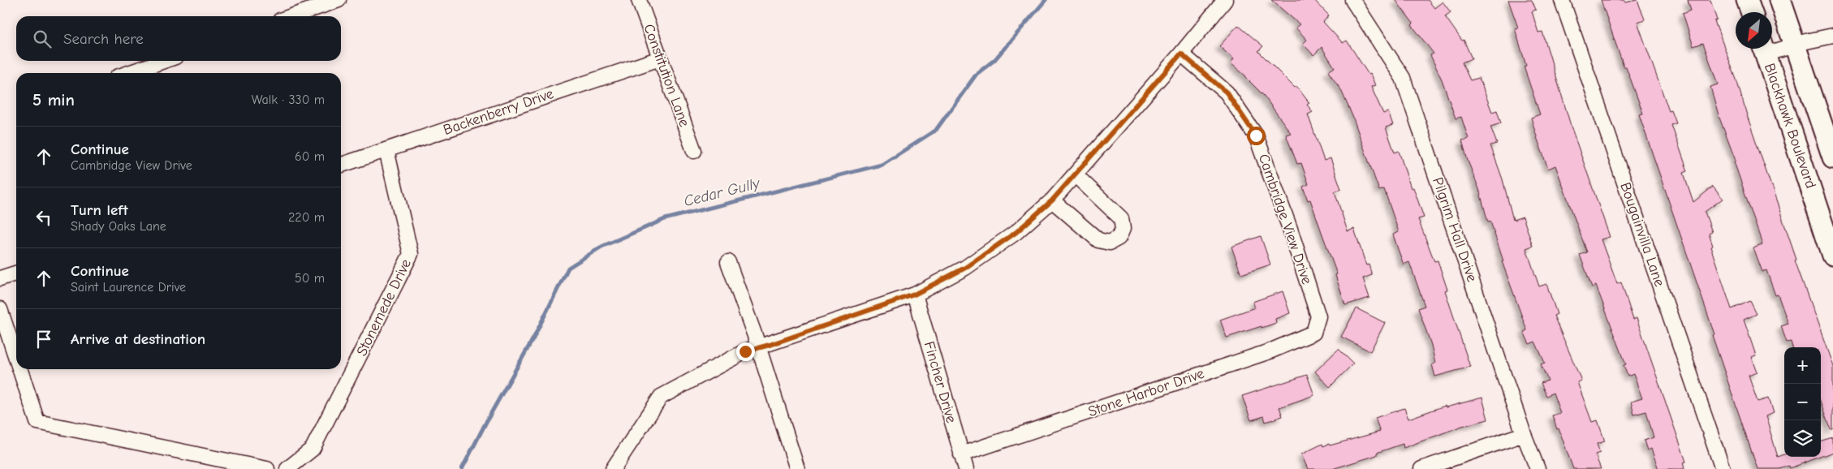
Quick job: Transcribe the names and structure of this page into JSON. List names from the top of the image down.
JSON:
{
  "streets": {
    "main road": ["Blackhawk Boulevard"],
    "street": [
      "Constitution Lane",
      "Backenberry Drive",
      "Cambridge View Drive",
      "Pilgrim Hall Drive",
      "Bougainvilla Lane",
      "Stonemede Drive",
      "Fincher Drive",
      "Stone Harbor Drive"
    ]
  },
  "crossings": [
    ["Constitution Lane", "Backenberry Drive"],
    ["Backenberry Drive", "Stonemede Drive"],
    ["Cambridge View Drive", "Stone Harbor Drive"],
    ["Fincher Drive", "Stone Harbor Drive"]
  ],
  "water": ["Cedar Gully"],
  "north": "bottom left",
  "page": {
    "search": "Search here",
    "heading": ["5 min", "Walk · 330 m"],
    "list": [
      ["Continue", "Cambridge View Drive", "60 m"],
      ["Turn left", "Shady Oaks Lane", "220 m"],
      ["Continue", "Saint Laurence Drive", "50 m"],
      "Arrive at destination"
    ],
    "map_buttons": ["+", "−"]
  }
}
